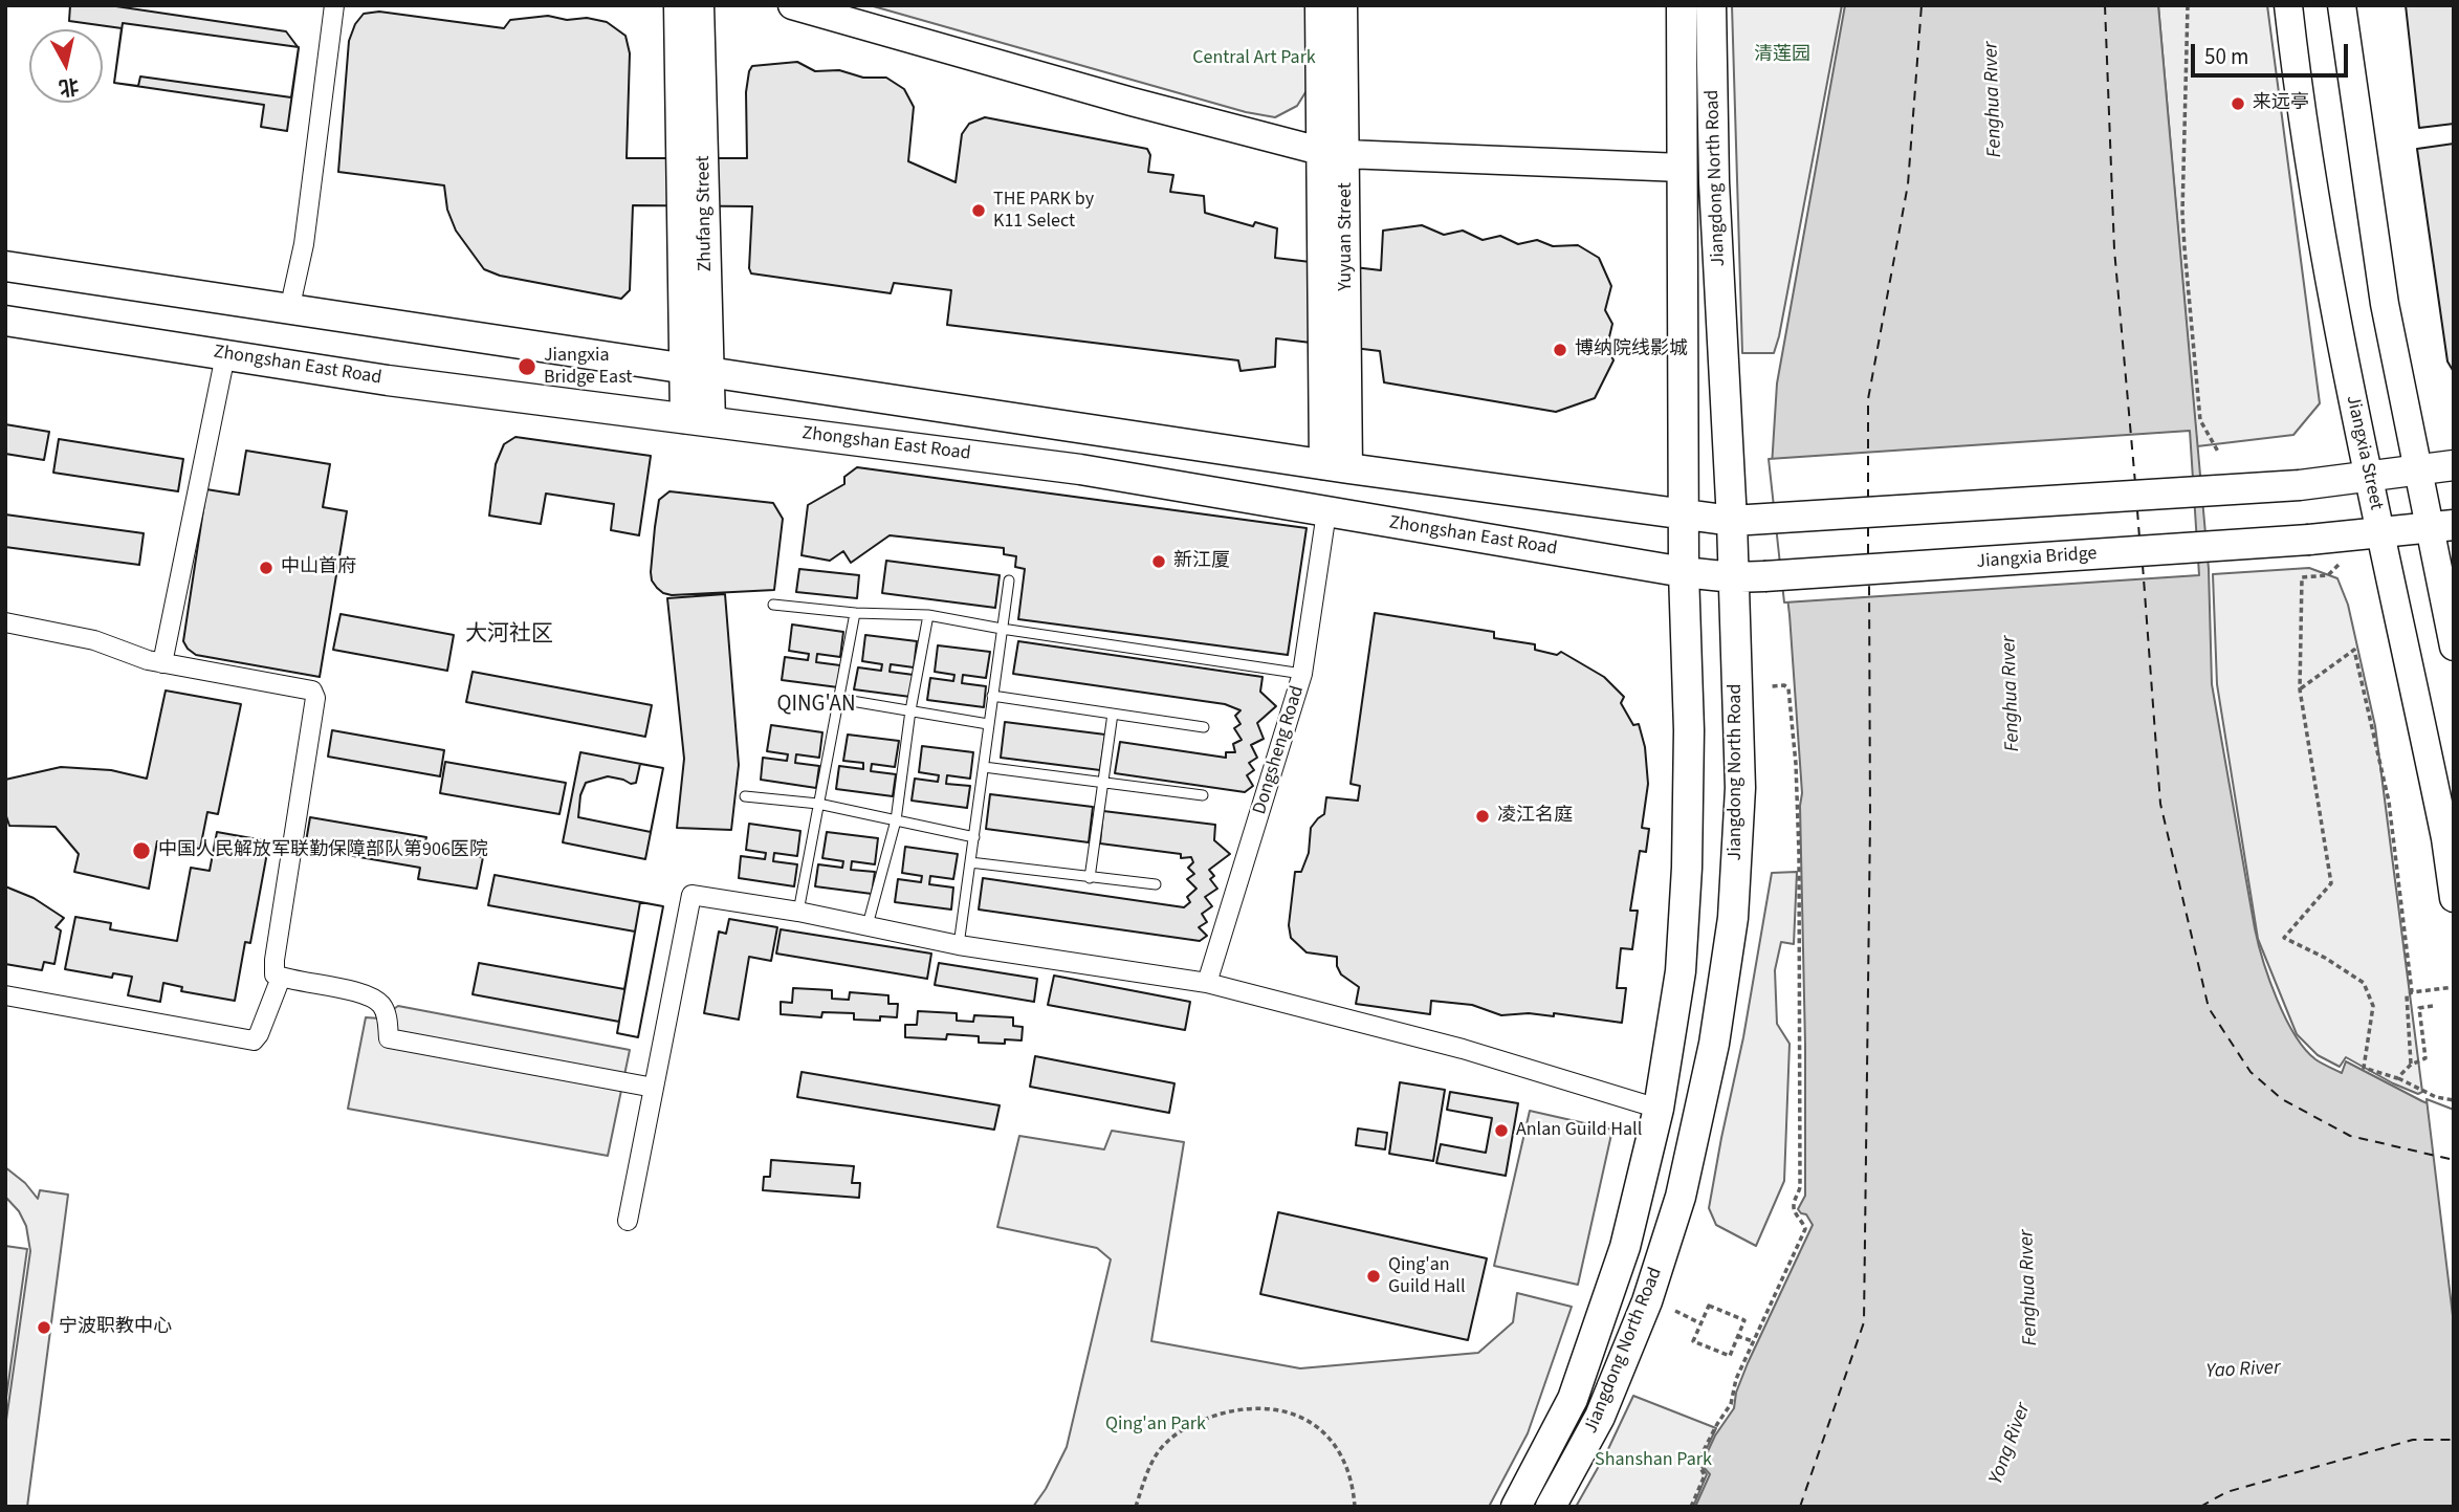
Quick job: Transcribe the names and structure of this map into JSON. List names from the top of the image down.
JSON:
{
  "streets": {
    "main road": ["Jiangdong North Road", "Zhongshan East Road", "Jiangxia Bridge"],
    "street": [
      "Zhufang Street",
      "Yuyuan Street",
      "Jiangxia Street",
      "Dongsheng Road"
    ]
  },
  "crossings": [
    ["Jiangdong North Road", "Zhongshan East Road"],
    ["Zhufang Street", "Zhongshan East Road"],
    ["Zhongshan East Road", "Jiangxia Bridge"],
    ["Zhongshan East Road", "Dongsheng Road"],
    ["Jiangxia Street", "Jiangxia Bridge"]
  ],
  "districts": ["大河社区", "QING'AN"],
  "water": ["Fenghua Rıver", "Yao River", "Yong River"],
  "parks": [
    "清莲园",
    "Central Art Park",
    "Qing'an Park",
    "Shanshan Park"
  ],
  "places": [
    "来远亭",
    "THE PARK by K11 Select",
    "博纳院线影城",
    "Jiangxia Bridge East",
    "新江厦",
    "中山首府",
    "凌江名庭",
    "中国人民解放军联勤保障部队第906医院",
    "Anlan Guild Hall",
    "Qing'an Guild Hall",
    "宁波职教中心"
  ],
  "scale_bar": "50 m",
  "north": "bottom"
}
